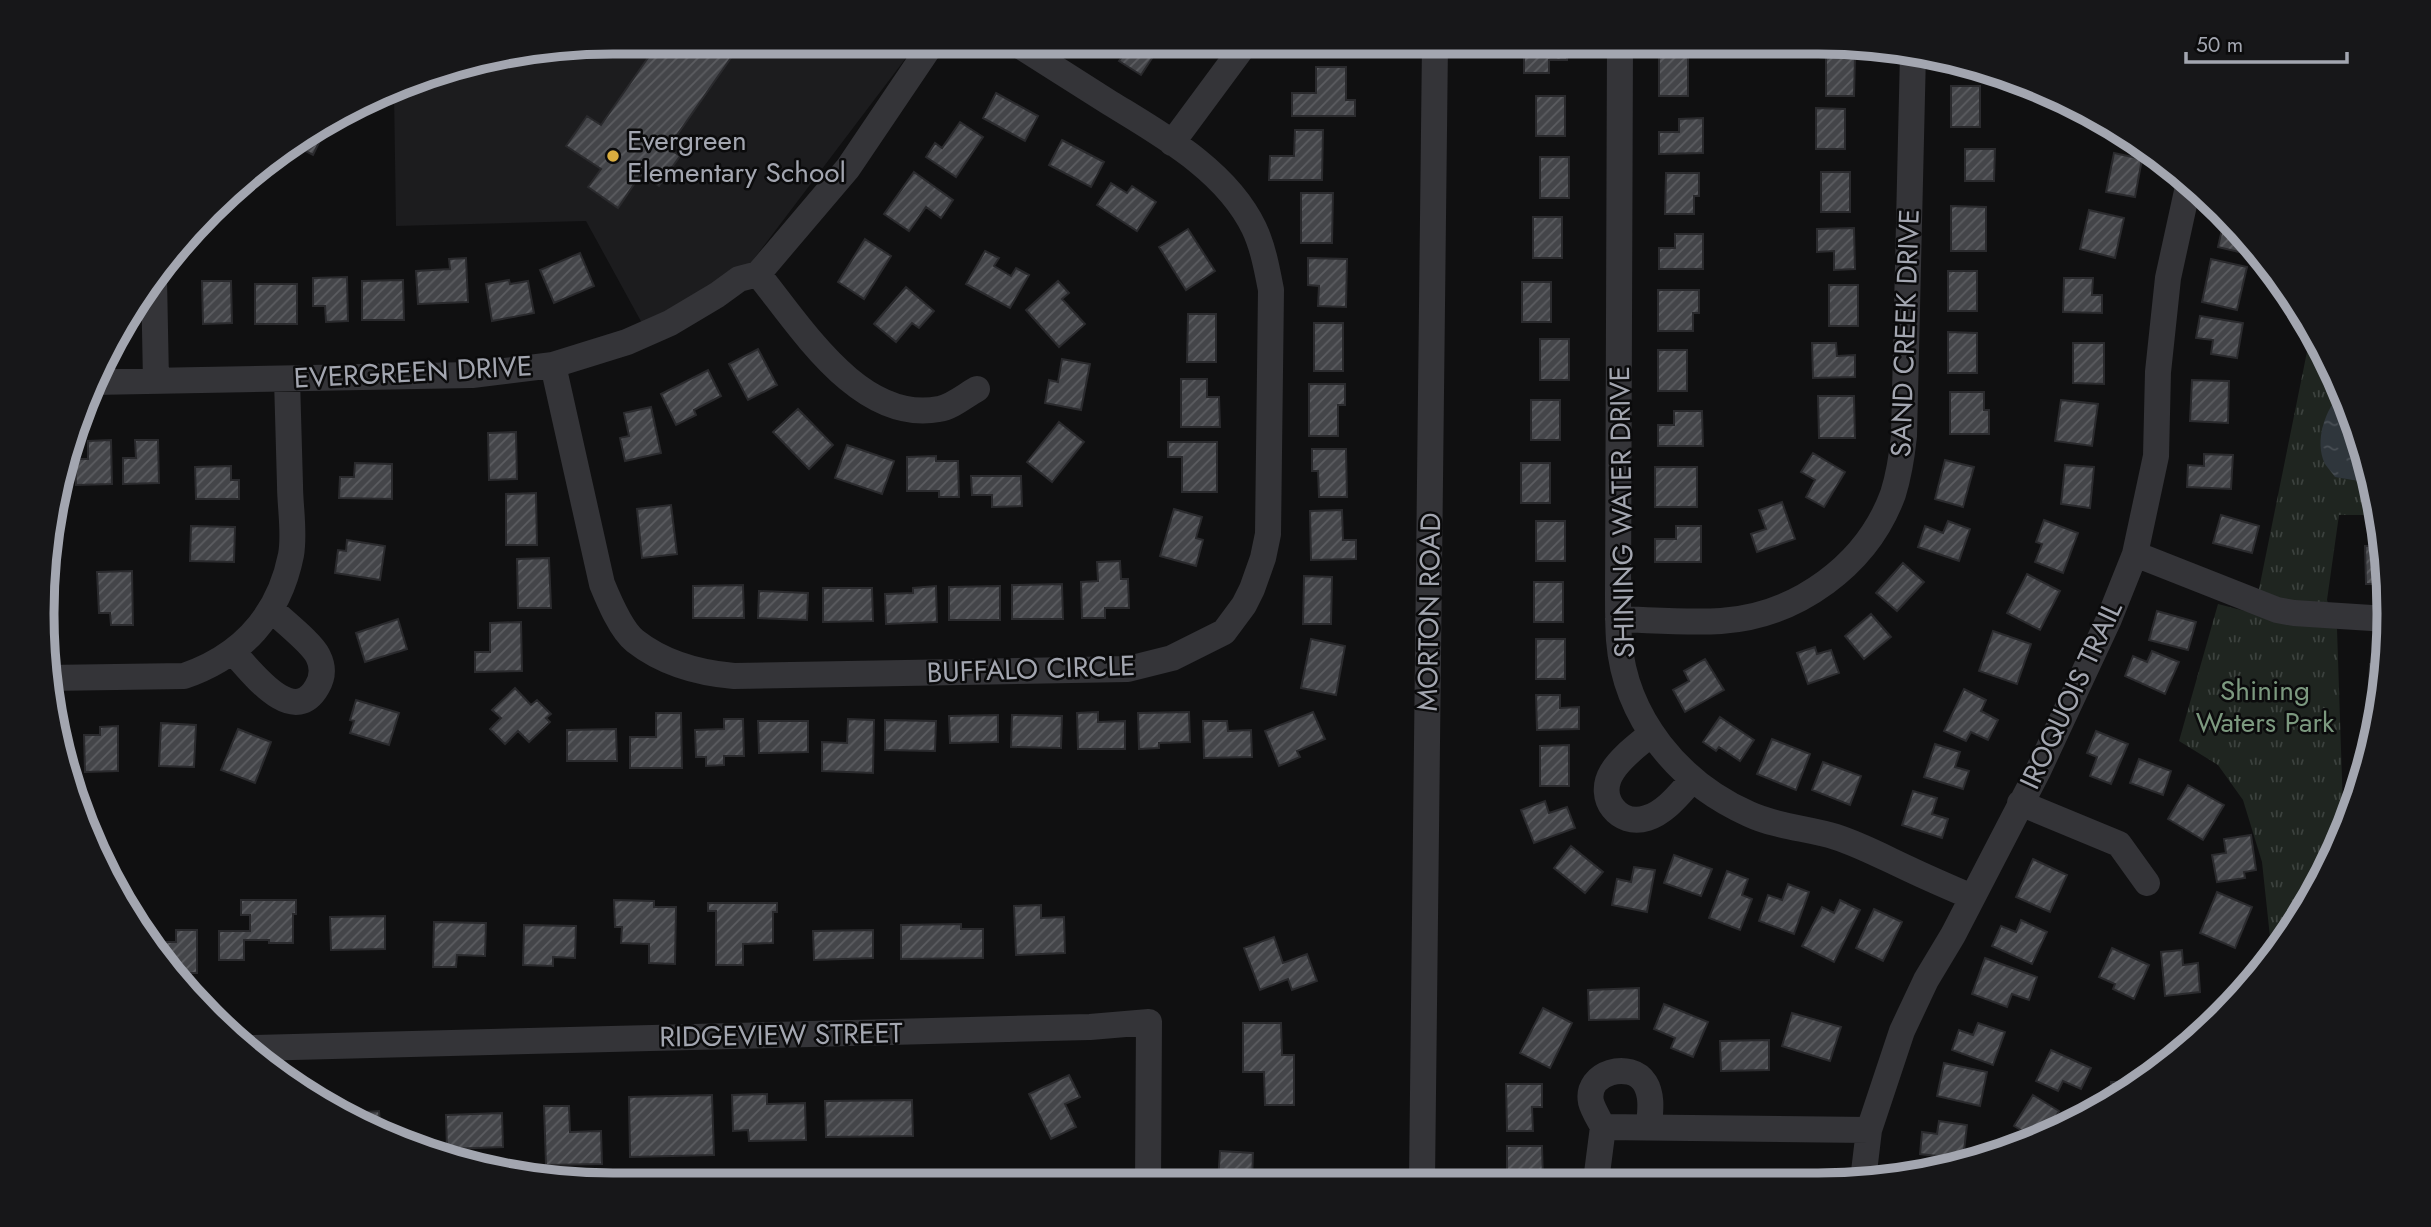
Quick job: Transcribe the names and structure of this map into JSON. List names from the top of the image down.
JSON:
{
  "streets": {
    "street": [
      "SAND CREEK DRIVE",
      "EVERGREEN DRIVE",
      "SHINING WATER DRIVE",
      "MORTON ROAD",
      "BUFFALO CIRCLE",
      "IROQUOIS TRAIL",
      "RIDGEVIEW STREET"
    ]
  },
  "crossings": [
    ["SAND CREEK DRIVE", "SHINING WATER DRIVE"],
    ["EVERGREEN DRIVE", "BUFFALO CIRCLE"],
    ["SHINING WATER DRIVE", "IROQUOIS TRAIL"]
  ],
  "parks": ["Shining Waters Park"],
  "places": ["Evergreen Elementary School"],
  "scale_bar": "50 m"
}
